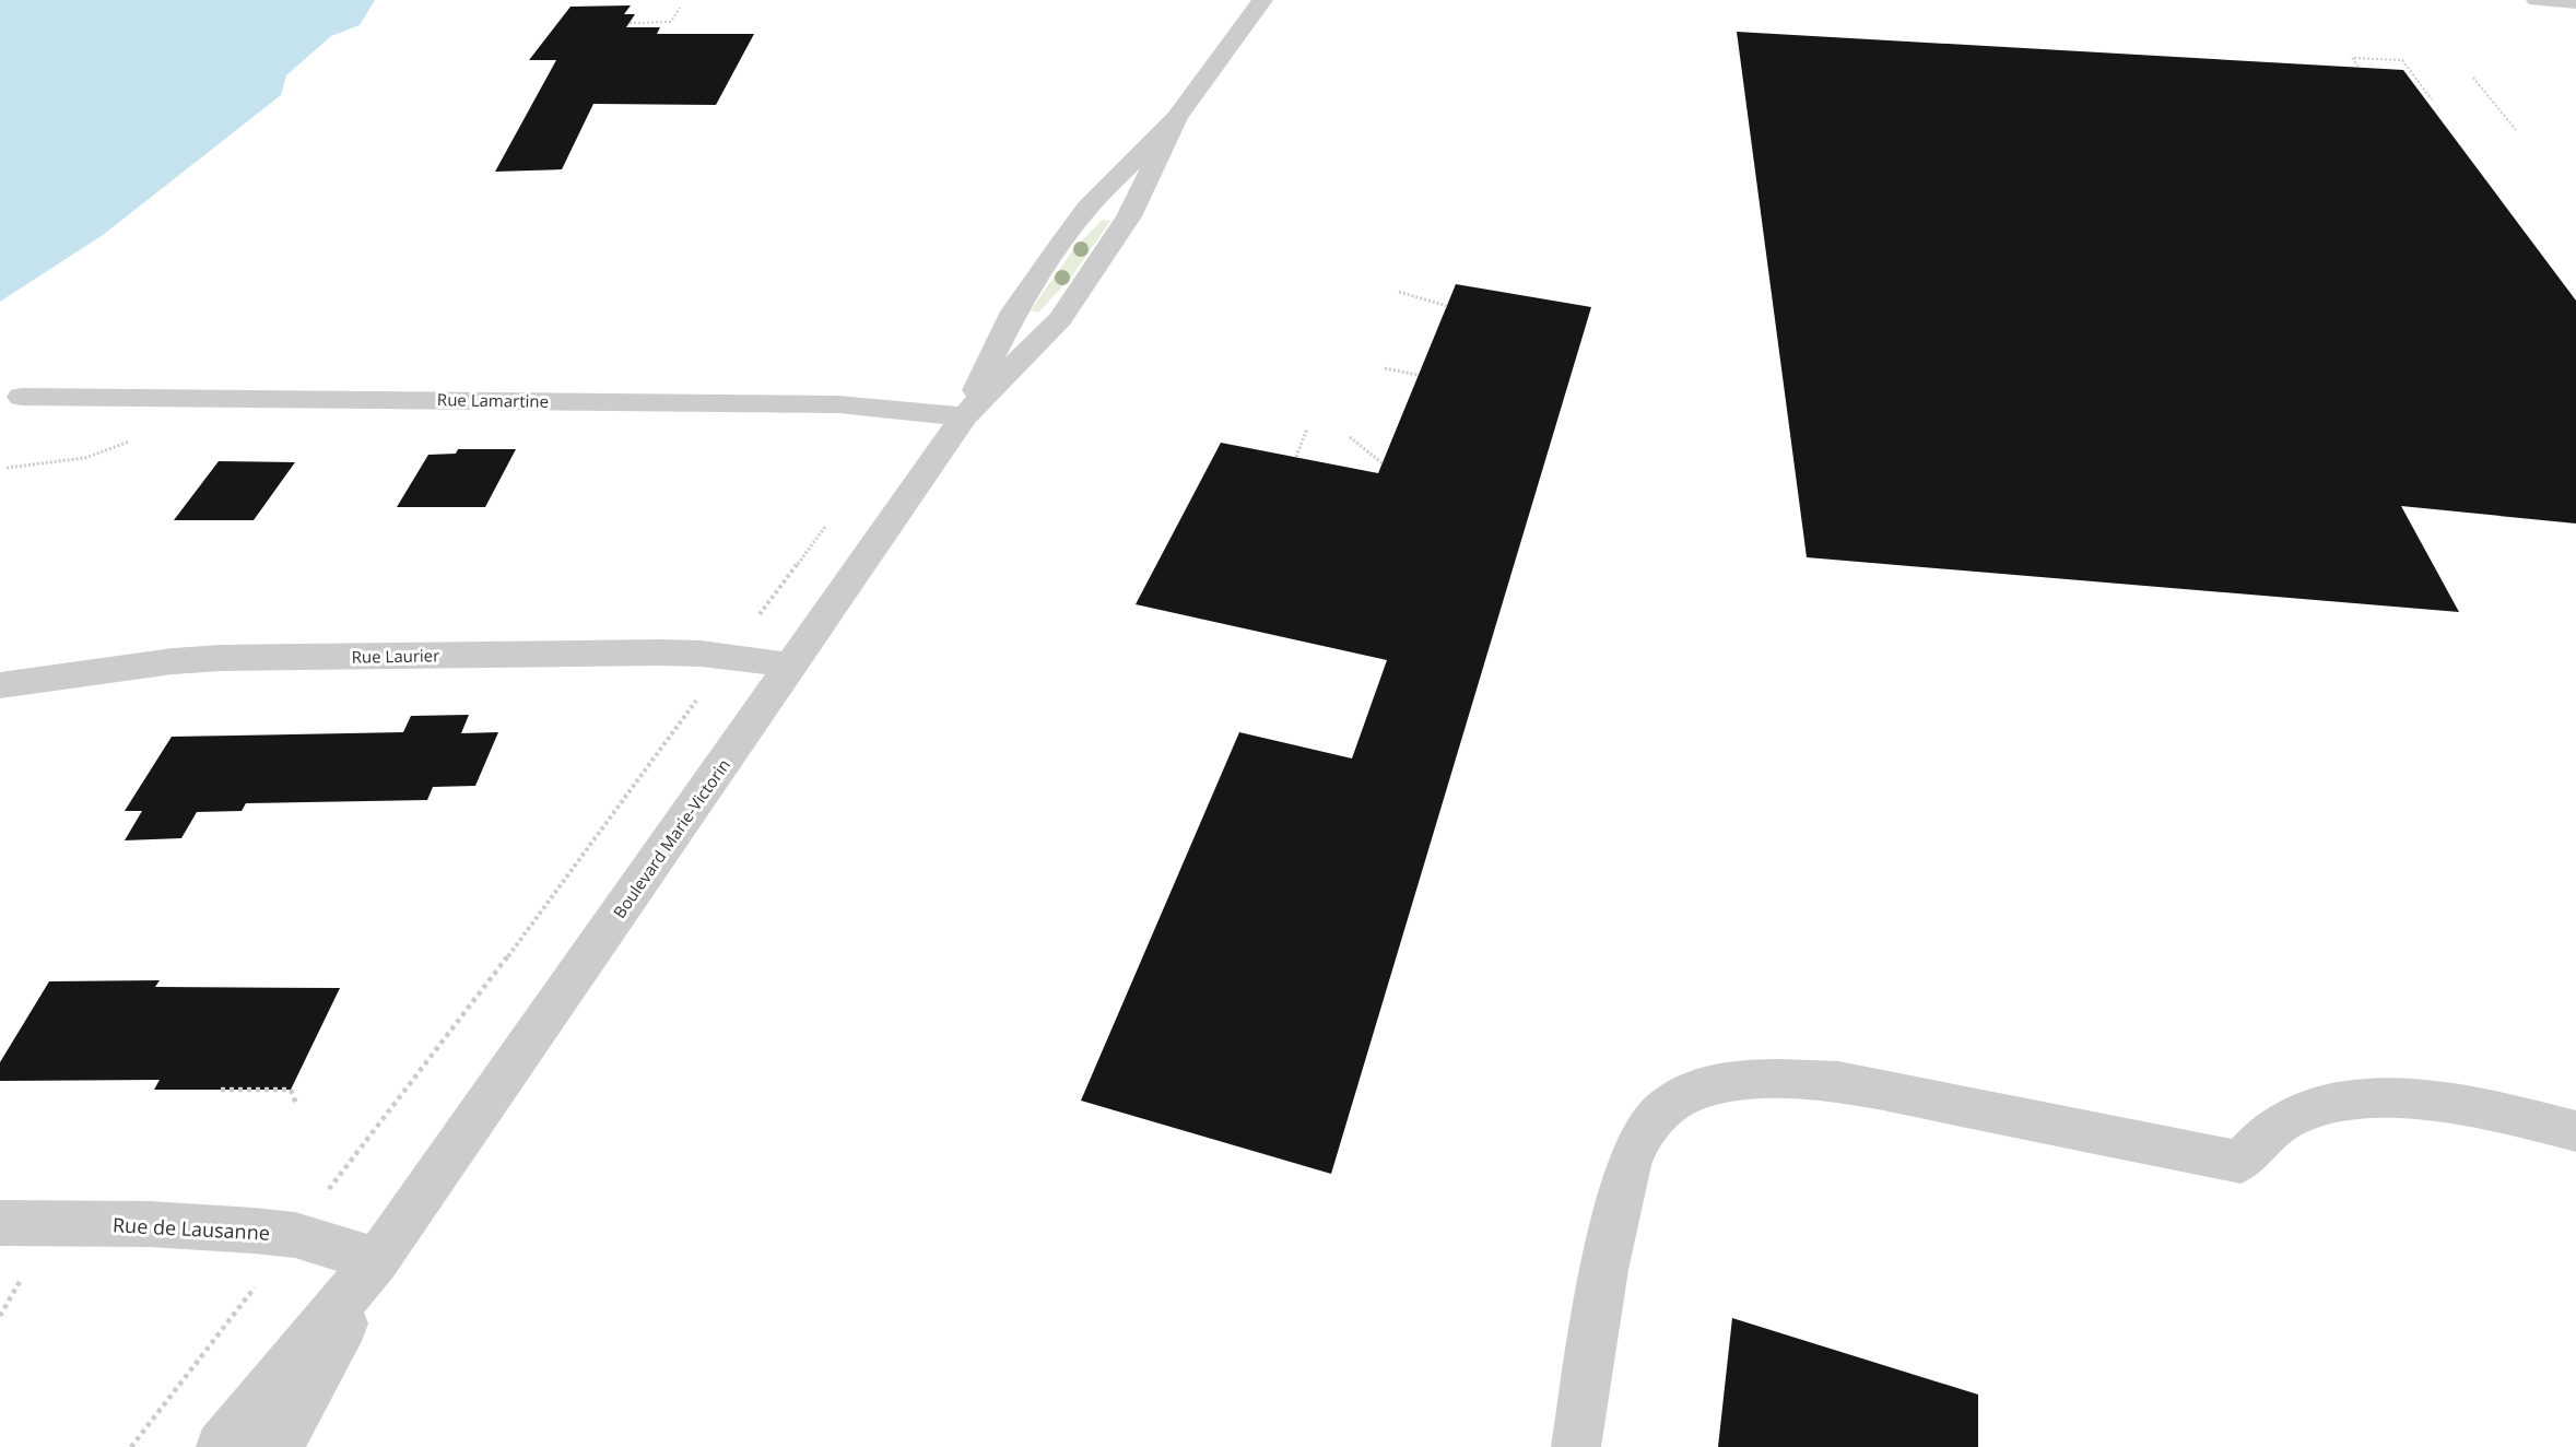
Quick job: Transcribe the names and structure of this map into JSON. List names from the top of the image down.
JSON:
{
  "streets": {
    "street": [
      "Rue Lamartine",
      "Rue Laurier",
      "Boulevard Marie-Victorin",
      "Rue de Lausanne"
    ]
  },
  "crossings": [
    ["Rue Lamartine", "Boulevard Marie-Victorin"],
    ["Rue Laurier", "Boulevard Marie-Victorin"],
    ["Boulevard Marie-Victorin", "Rue de Lausanne"]
  ]
}
